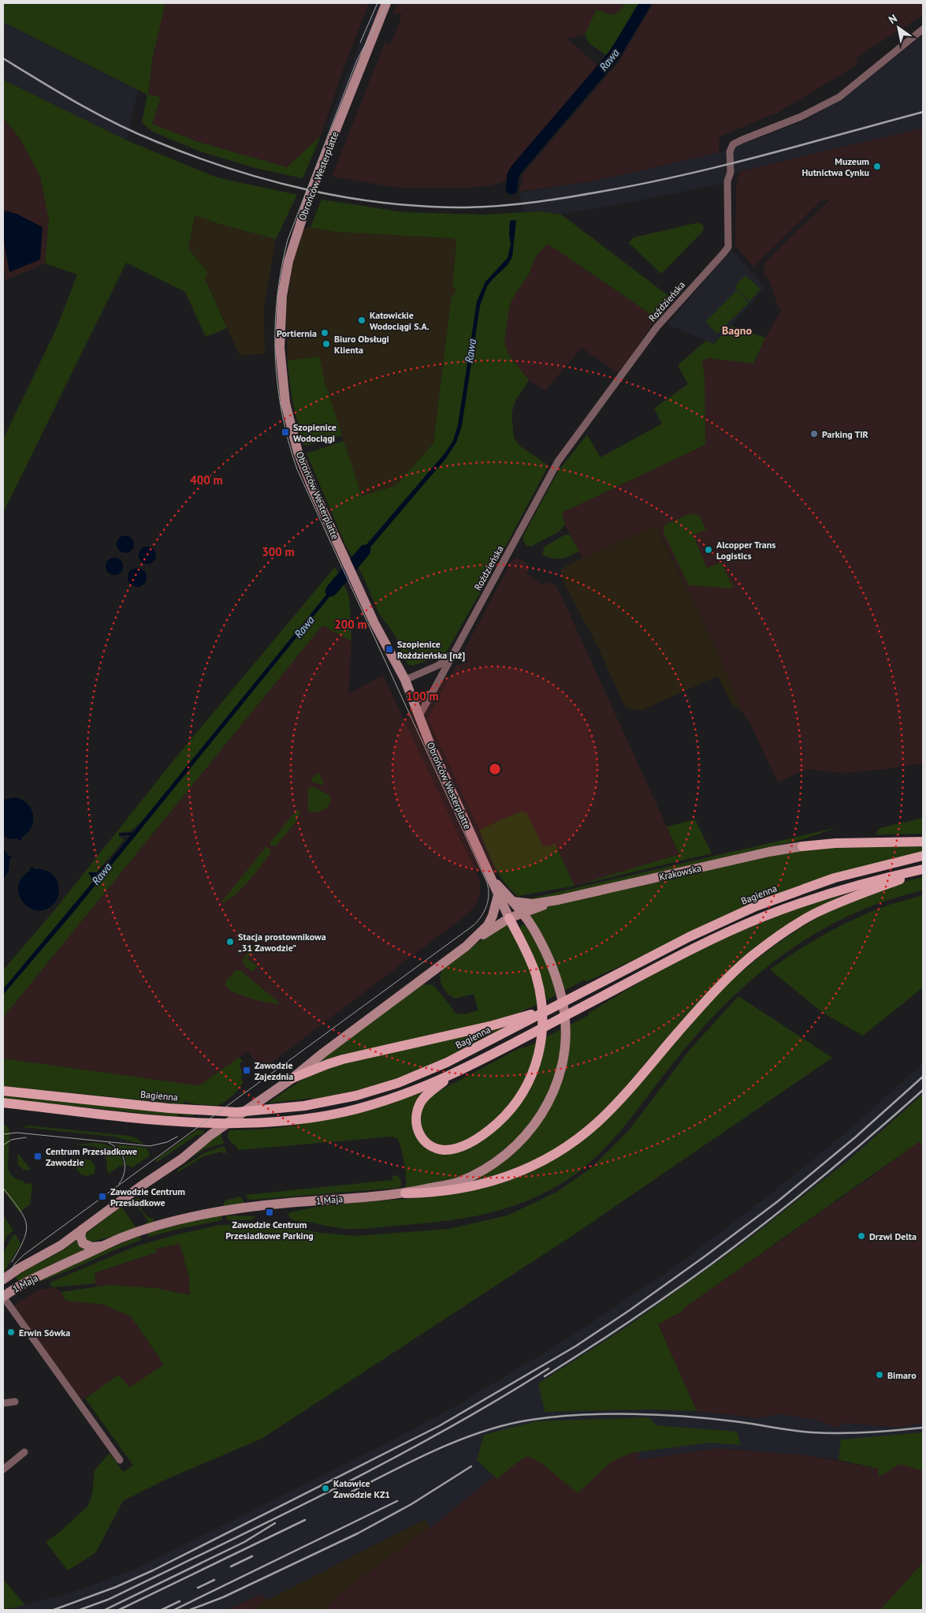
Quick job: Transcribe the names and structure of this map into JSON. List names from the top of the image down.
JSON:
{
  "streets": {
    "main road": ["Bagienna"],
    "street": [
      "Obrońców Westerplatte",
      "Roździeńska",
      "Krakowska",
      "1 Maja"
    ]
  },
  "crossings": [
    ["Obrońców Westerplatte", "Roździeńska"],
    ["Obrońców Westerplatte", "Krakowska"],
    ["Obrońców Westerplatte", "Bagienna"],
    ["Obrońców Westerplatte", "1 Maja"],
    ["Krakowska", "1 Maja"],
    ["Bagienna", "1 Maja"]
  ],
  "districts": ["Bagno"],
  "water": ["Rawa"],
  "places": {
    "other": [
      "Muzeum Hutnictwa Cynku",
      "Katowickie Wodociągi S.A.",
      "Portiernia",
      "Biuro Obsługi Klienta",
      "Parking TIR",
      "Alcopper Trans Logistics",
      "Stacja prostownikowa „31 Zawodzie”",
      "Drzwi Delta",
      "Erwin Sówka",
      "Bimaro",
      "Katowice Zawodzie KZ1"
    ],
    "transit": [
      "Szopienice Wodociągi",
      "Szopienice Roździeńska [nż]",
      "Zawodzie Zajezdnia",
      "Centrum Przesiadkowe Zawodzie",
      "Zawodzie Centrum Przesiadkowe",
      "Zawodzie Centrum Przesiadkowe Parking"
    ]
  },
  "north": "top left",
  "rings": [
    "400 m",
    "300 m",
    "200 m",
    "100 m"
  ]
}
